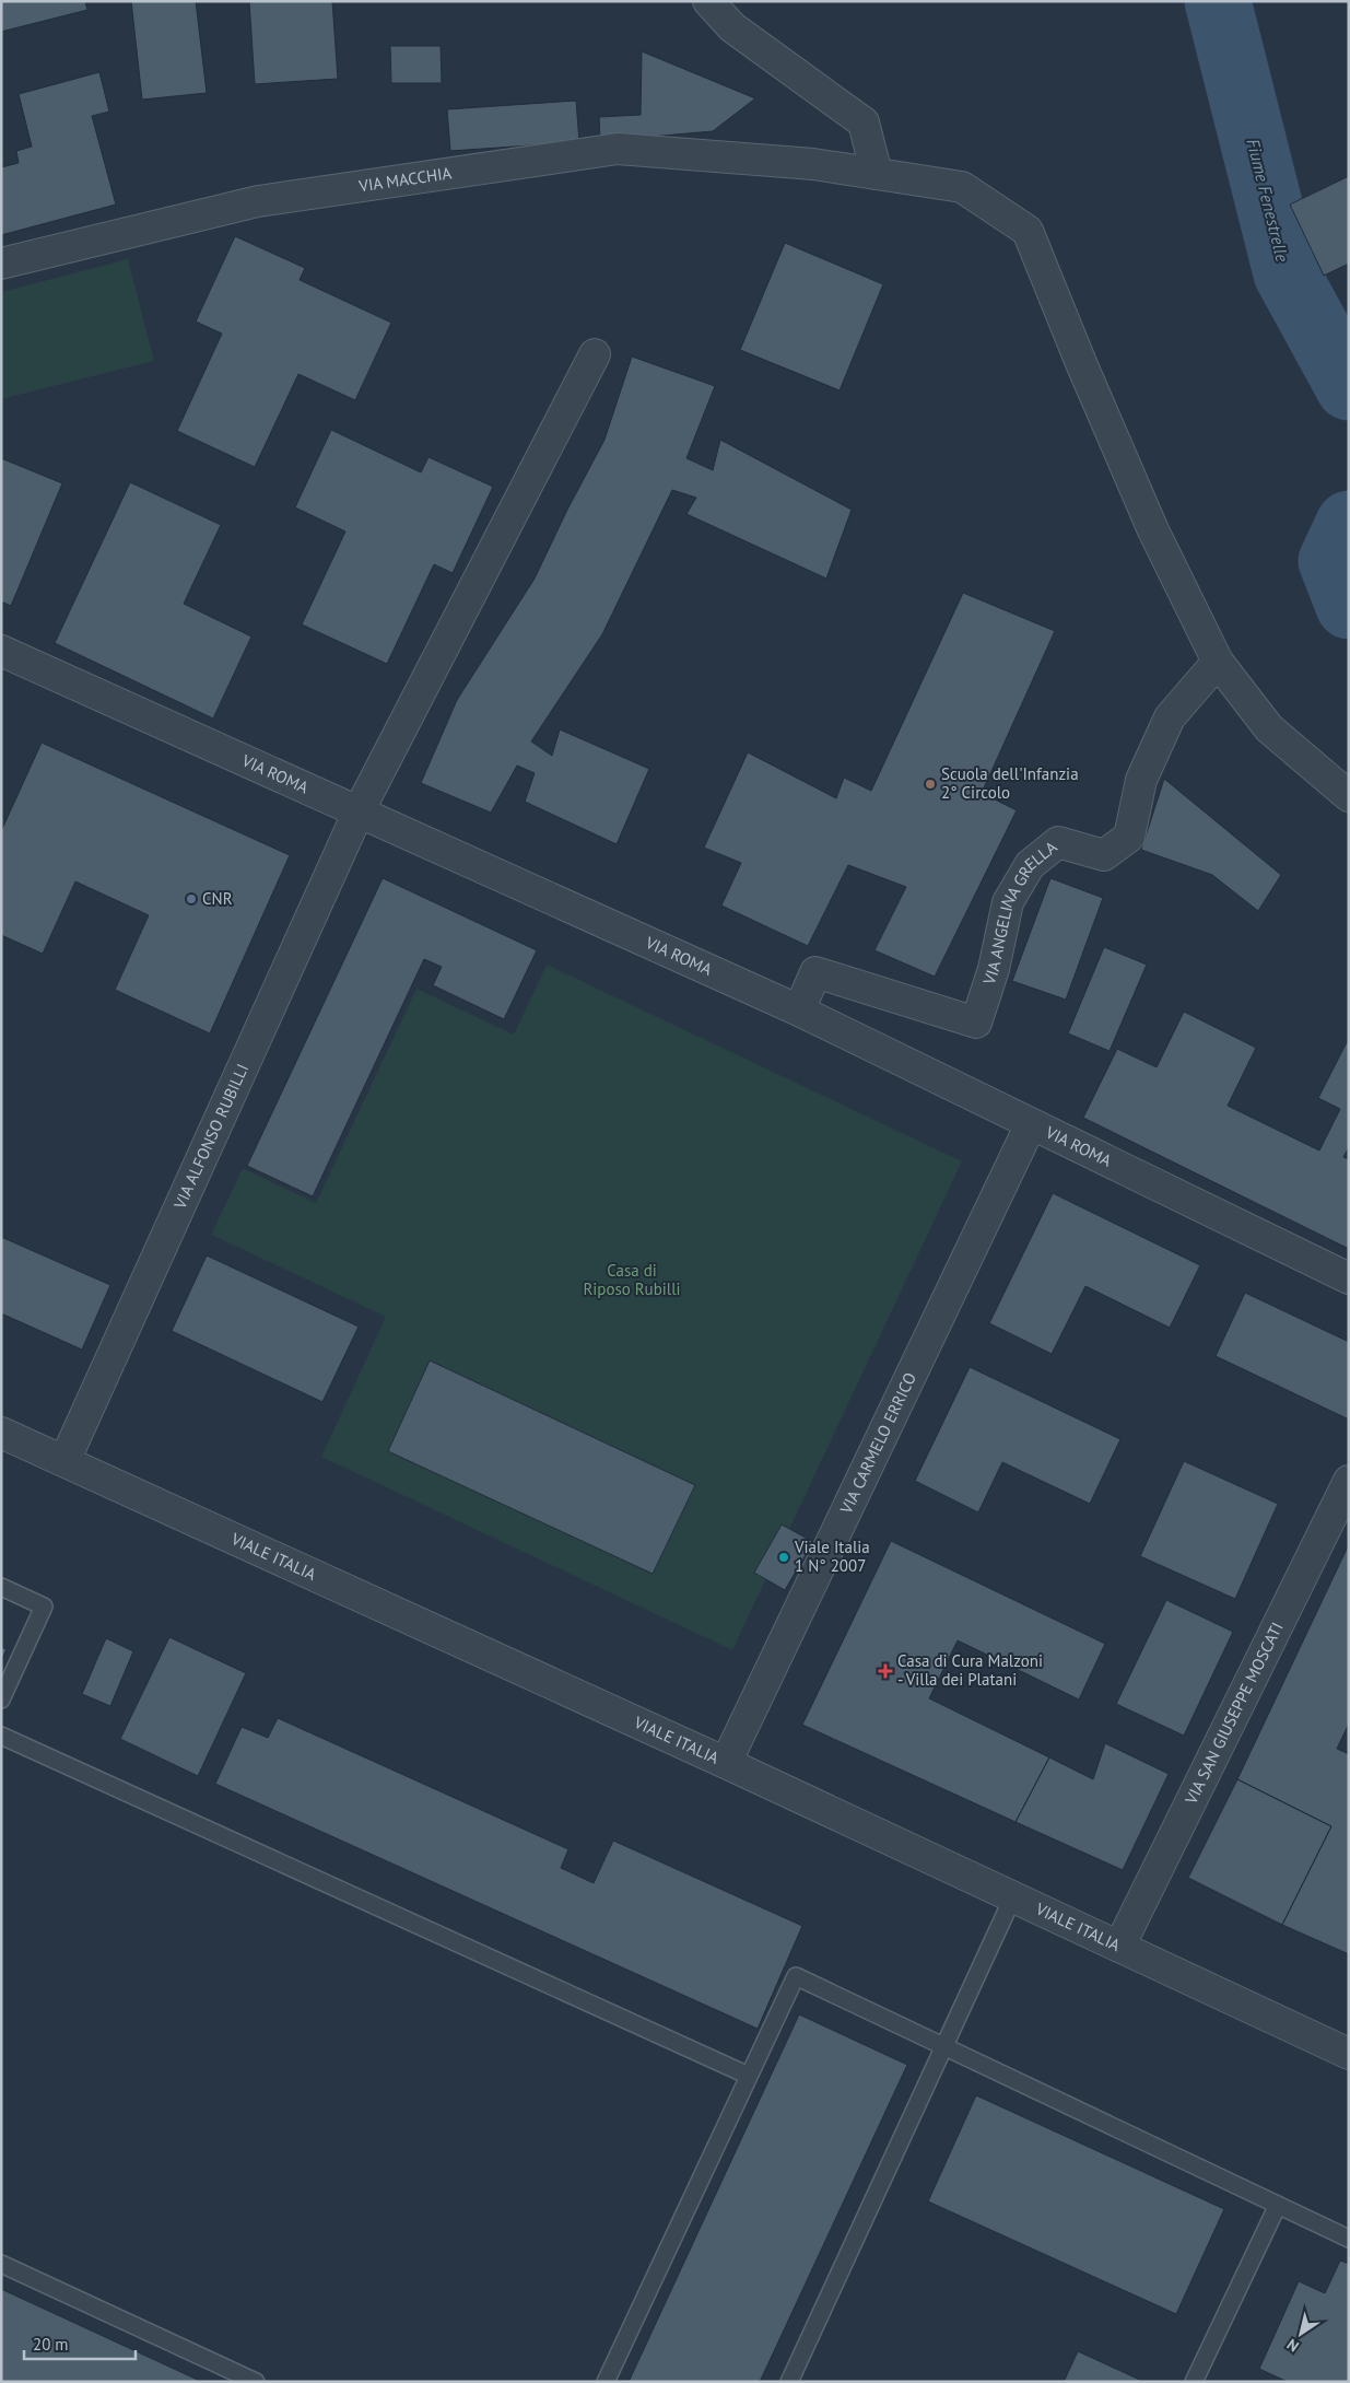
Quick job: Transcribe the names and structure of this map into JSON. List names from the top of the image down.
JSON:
{
  "streets": {
    "street": [
      "VIA MACCHIA",
      "VIA ROMA",
      "VIA ANGELINA GRELLA",
      "VIA ALFONSO RUBILLI",
      "VIA CARMELO ERRICO",
      "VIALE ITALIA",
      "VIA SAN GIUSEPPE MOSCATI"
    ]
  },
  "crossings": [
    ["VIA MACCHIA", "VIA ANGELINA GRELLA"],
    ["VIA ROMA", "VIA ANGELINA GRELLA"],
    ["VIA ROMA", "VIA ALFONSO RUBILLI"],
    ["VIA ROMA", "VIA CARMELO ERRICO"],
    ["VIA ALFONSO RUBILLI", "VIALE ITALIA"],
    ["VIA CARMELO ERRICO", "VIALE ITALIA"],
    ["VIALE ITALIA", "VIA SAN GIUSEPPE MOSCATI"]
  ],
  "water": ["Fiume Fenestrelle"],
  "parks": ["Casa di Riposo Rubilli"],
  "places": {
    "other": ["Scuola dell'Infanzia 2° Circolo", "CNR", "Viale Italia 1 N° 2007"],
    "health": ["Casa di Cura Malzoni - Villa dei Platani"]
  },
  "scale_bar": "20 m",
  "north": "bottom left"
}
